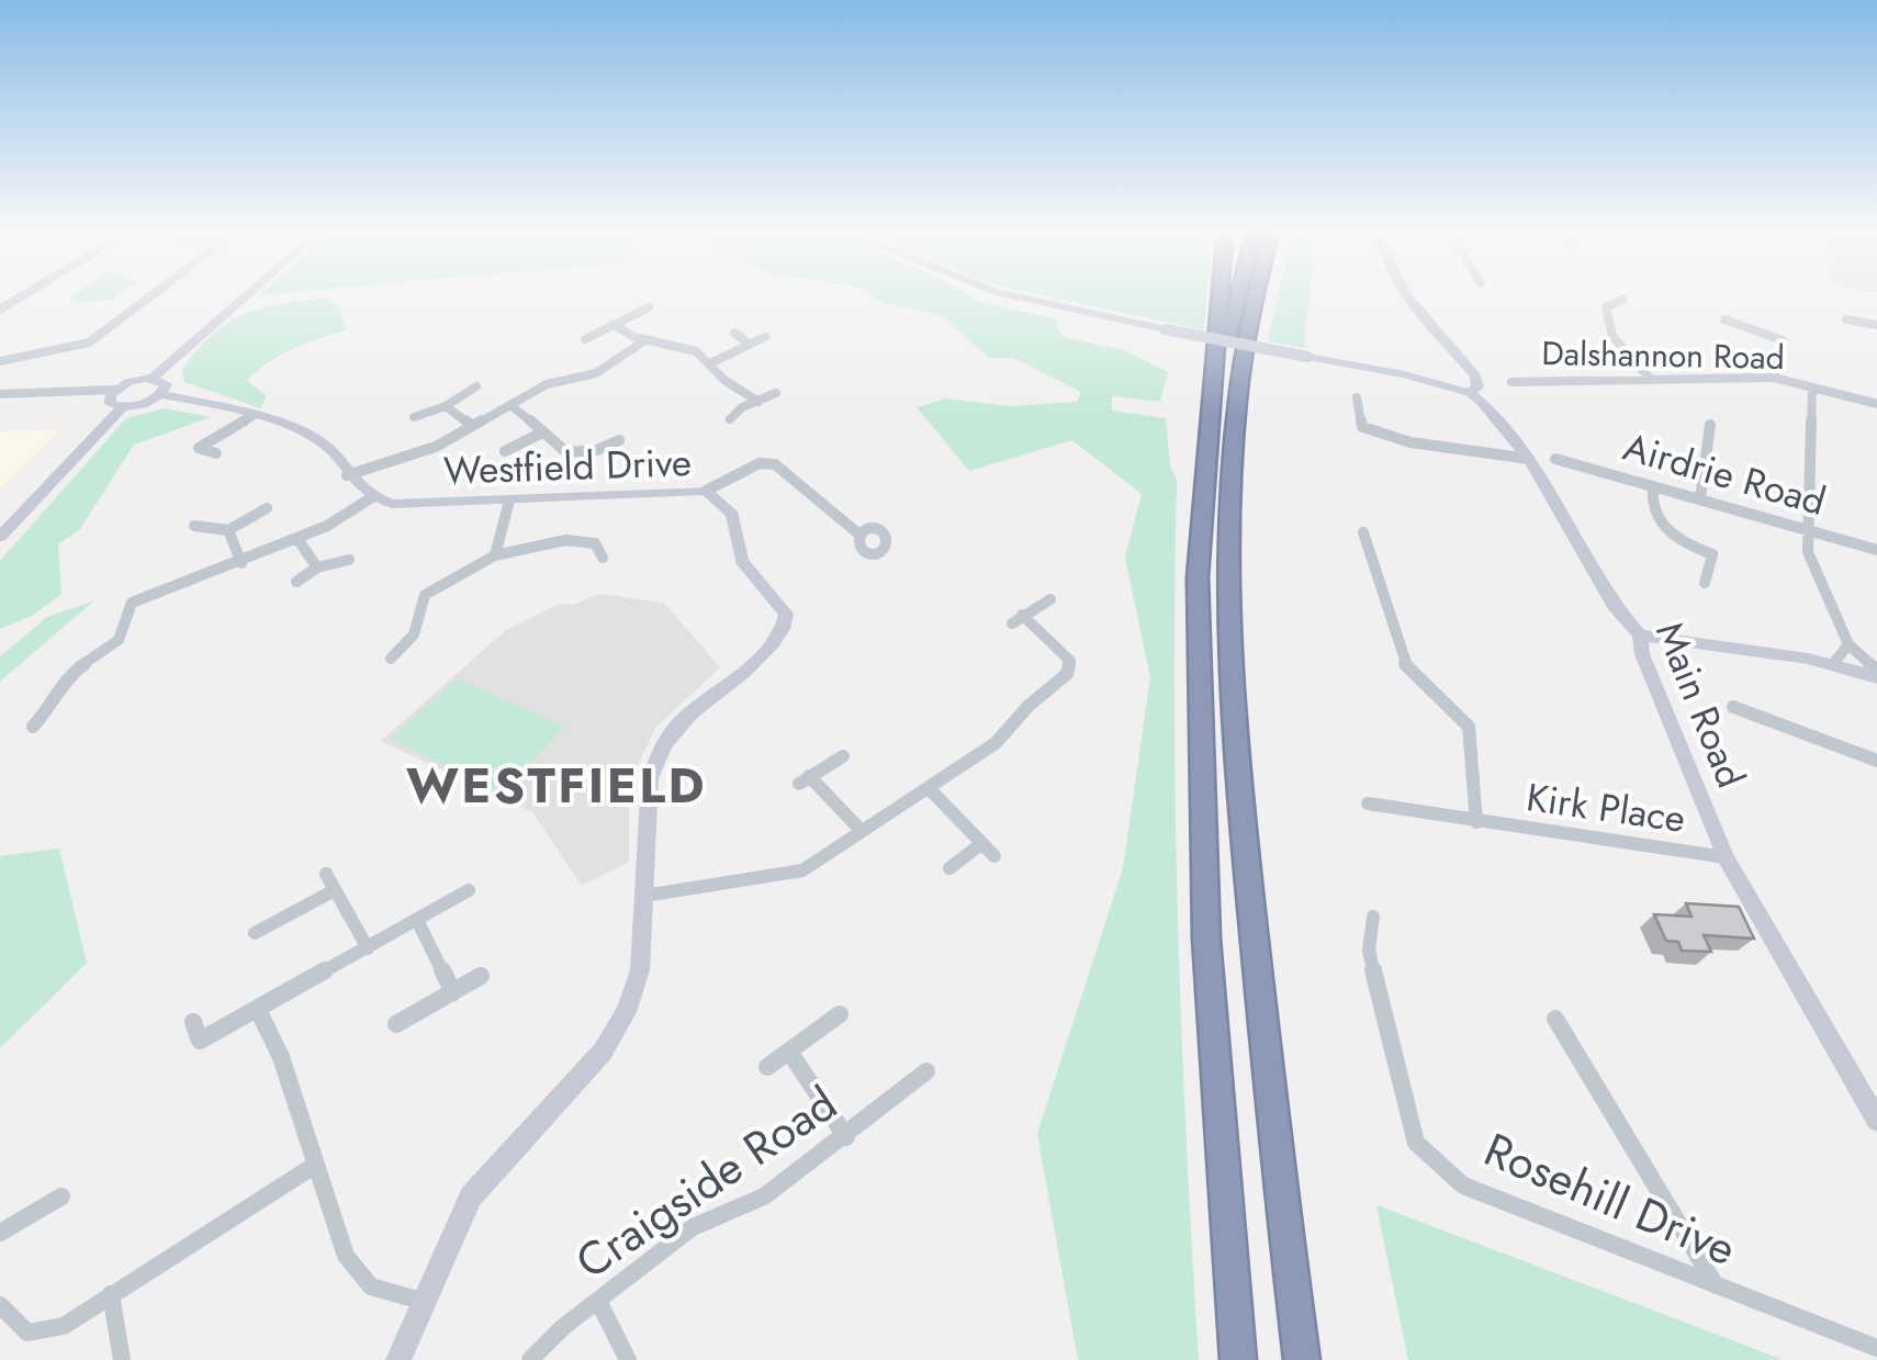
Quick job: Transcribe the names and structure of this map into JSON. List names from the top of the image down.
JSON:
{
  "streets": {
    "street": [
      "Dalshannon Road",
      "Westfield Drive",
      "Airdrie Road",
      "Main Road",
      "Kirk Place",
      "Craigside Road",
      "Rosehill Drive"
    ]
  },
  "crossings": [
    ["Main Road", "Kirk Place"]
  ],
  "districts": ["WESTFIELD"]
}
